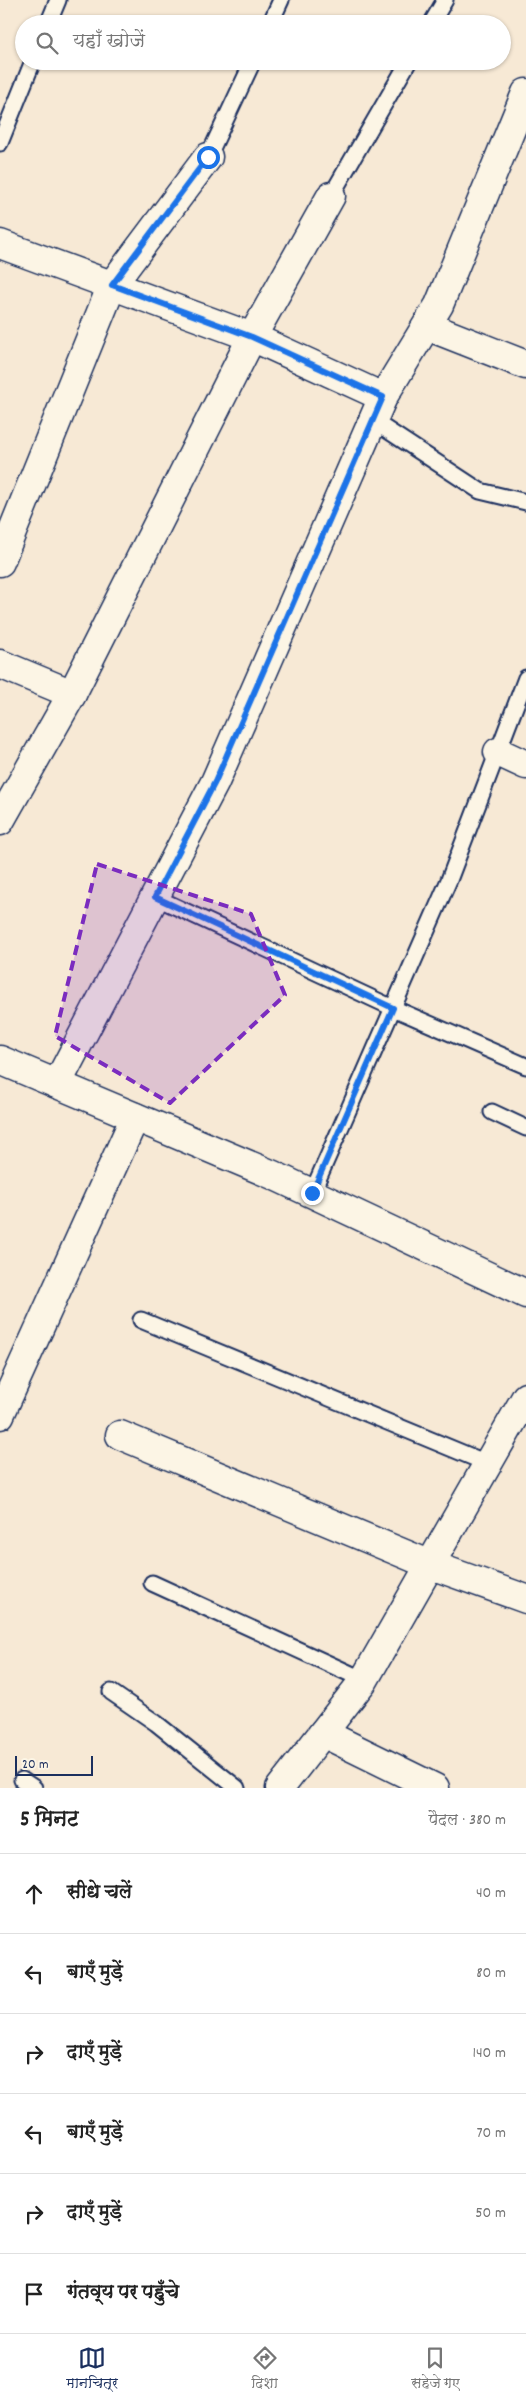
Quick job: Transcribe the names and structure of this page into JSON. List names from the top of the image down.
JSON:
{
  "scale_bar": "20 m",
  "page": {
    "search": "यहाँ खोजें",
    "scale": "20 m",
    "heading": ["5 मिनट", "पैदल · 380 m"],
    "list": [
      ["सीधे चलें", "40 m"],
      ["बाएँ मुड़ें", "80 m"],
      ["दाएँ मुड़ें", "140 m"],
      ["बाएँ मुड़ें", "70 m"],
      ["दाएँ मुड़ें", "50 m"],
      "गंतव्य पर पहुँचे"
    ],
    "nav": ["मानचित्र", "दिशा", "सहेजे गए"]
  }
}
